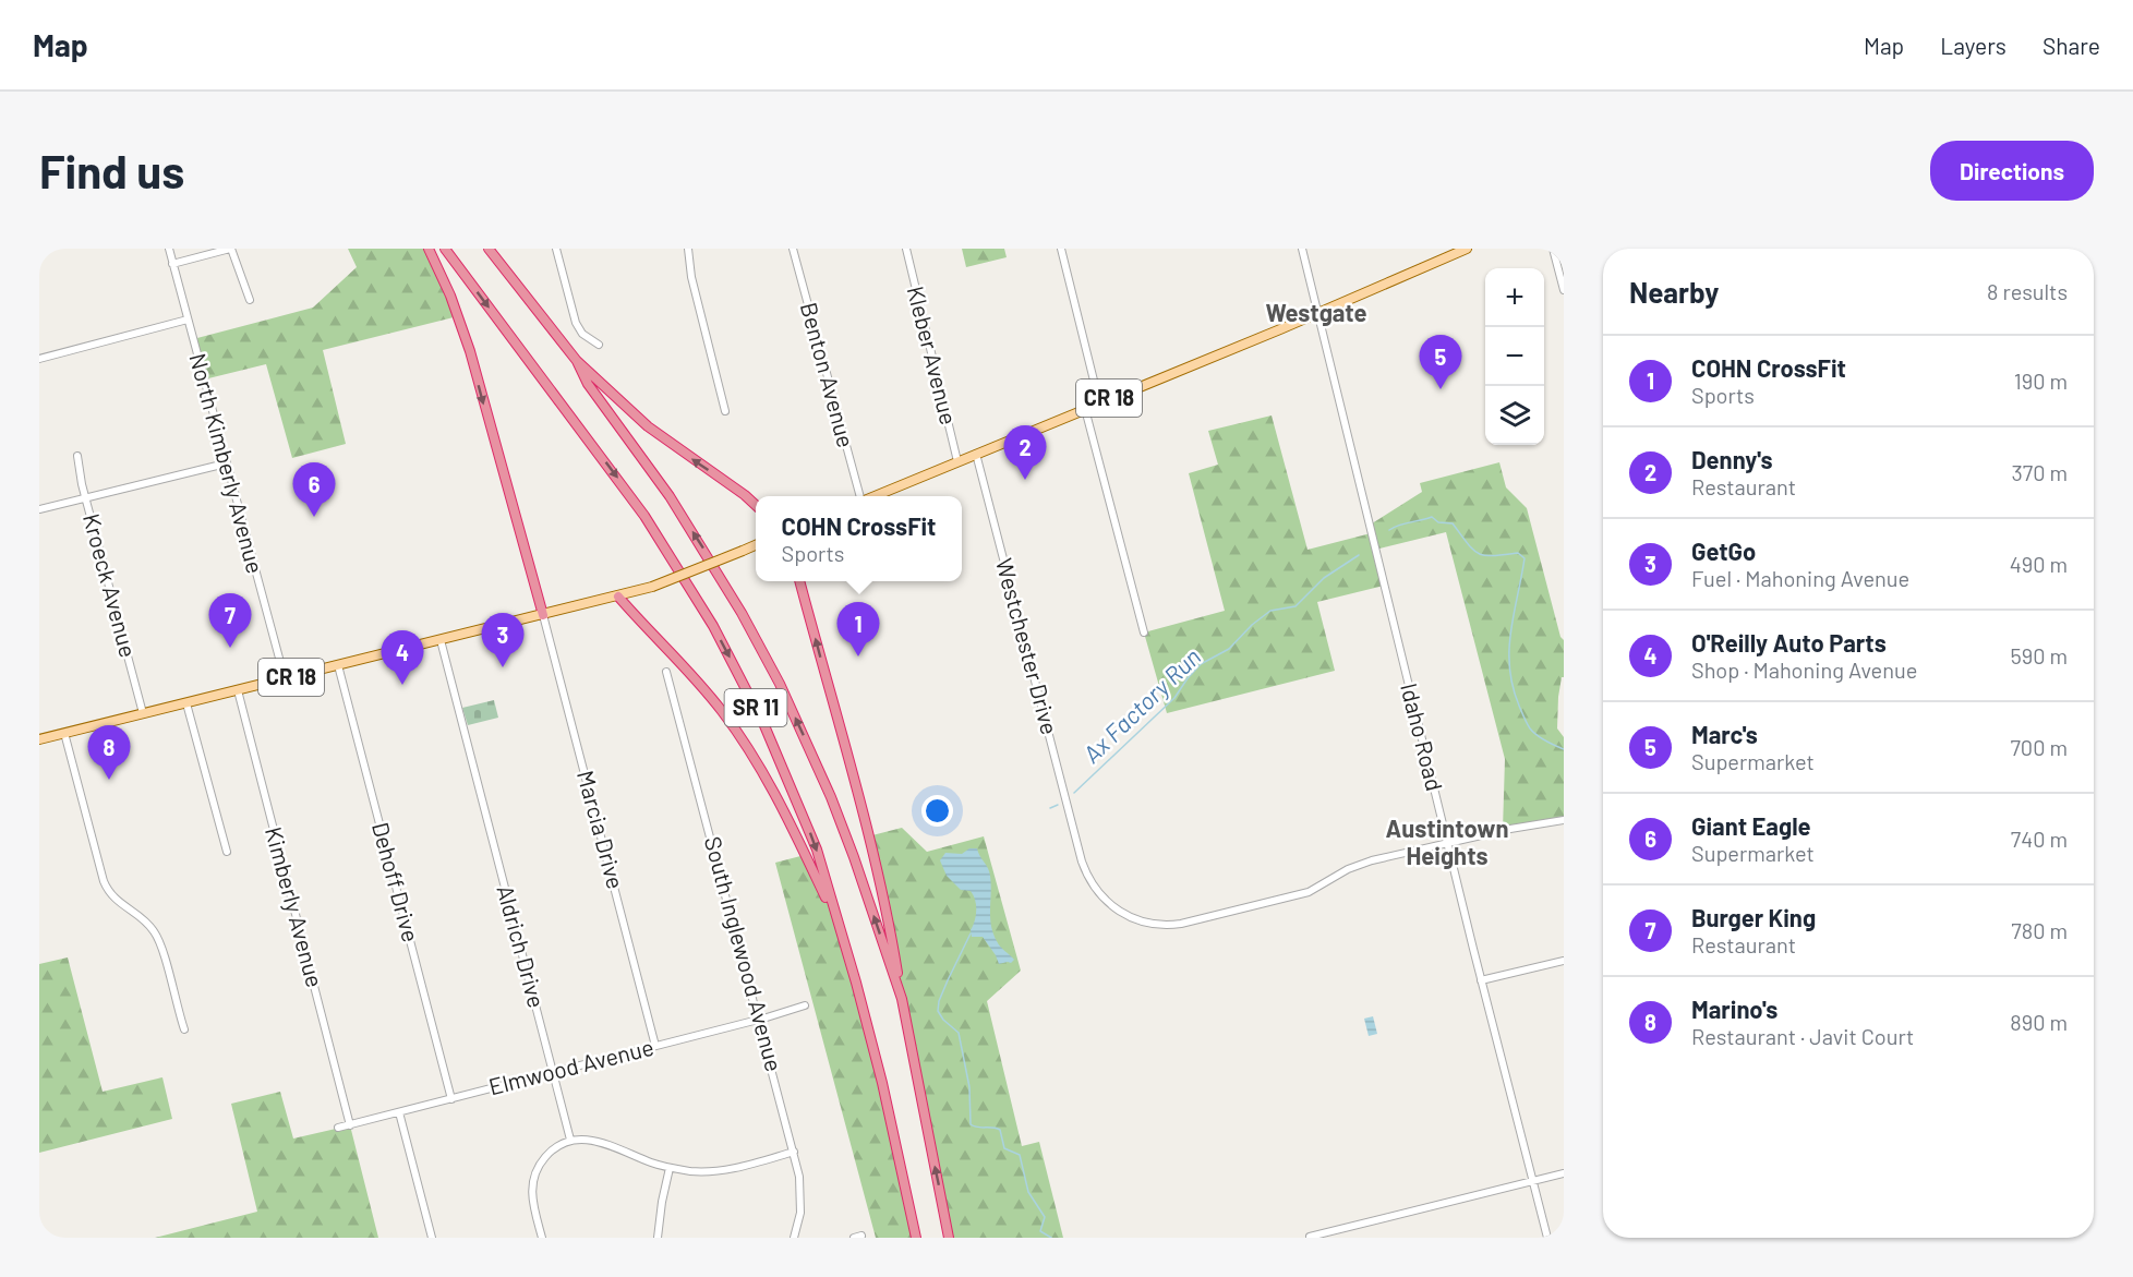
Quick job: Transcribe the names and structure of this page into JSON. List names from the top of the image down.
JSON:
{
  "streets": {
    "highway": ["SR 11"],
    "main road": ["CR 18"],
    "street": [
      "Kleber Avenue",
      "Benton Avenue",
      "North Kimberly Avenue",
      "Kroeck Avenue",
      "Westchester Drive",
      "Idaho Road",
      "Marcia Drive",
      "Dehoff Drive",
      "Kimberly Avenue",
      "Aldrich Drive",
      "South Inglewood Avenue",
      "Elmwood Avenue"
    ]
  },
  "crossings": [
    ["Kleber Avenue", "CR 18"],
    ["CR 18", "North Kimberly Avenue"],
    ["CR 18", "Kroeck Avenue"],
    ["CR 18", "Westchester Drive"],
    ["CR 18", "Idaho Road"],
    ["CR 18", "Marcia Drive"],
    ["CR 18", "Dehoff Drive"],
    ["CR 18", "Kimberly Avenue"],
    ["CR 18", "Aldrich Drive"],
    ["Westchester Drive", "Idaho Road"],
    ["Marcia Drive", "Elmwood Avenue"],
    ["Dehoff Drive", "Elmwood Avenue"],
    ["Kimberly Avenue", "Elmwood Avenue"],
    ["Aldrich Drive", "Elmwood Avenue"],
    ["South Inglewood Avenue", "Elmwood Avenue"]
  ],
  "districts": ["Westgate", "Austintown Heights"],
  "water": ["Ax Factory Run"],
  "page": {
    "header": "Map",
    "nav": ["Map", "Layers", "Share"],
    "buttons": "Directions",
    "title": "Find us",
    "heading": ["Nearby", "8 results"],
    "map_buttons": ["+", "−"],
    "list": [
      {
        "mark": "1",
        "name": "COHN CrossFit",
        "note": "Sports",
        "value": "190 m"
      },
      {
        "mark": "2",
        "name": "Denny's",
        "note": "Restaurant",
        "value": "370 m"
      },
      {
        "mark": "3",
        "name": "GetGo",
        "note": "Fuel · Mahoning Avenue",
        "value": "490 m"
      },
      {
        "mark": "4",
        "name": "O'Reilly Auto Parts",
        "note": "Shop · Mahoning Avenue",
        "value": "590 m"
      },
      {
        "mark": "5",
        "name": "Marc's",
        "note": "Supermarket",
        "value": "700 m"
      },
      {
        "mark": "6",
        "name": "Giant Eagle",
        "note": "Supermarket",
        "value": "740 m"
      },
      {
        "mark": "7",
        "name": "Burger King",
        "note": "Restaurant",
        "value": "780 m"
      },
      {
        "mark": "8",
        "name": "Marino's",
        "note": "Restaurant · Javit Court",
        "value": "890 m"
      }
    ],
    "pins": [
      "5",
      "2",
      "6",
      "7",
      "1",
      "3",
      "4",
      "8"
    ],
    "popup": ["COHN CrossFit", "Sports"]
  }
}
